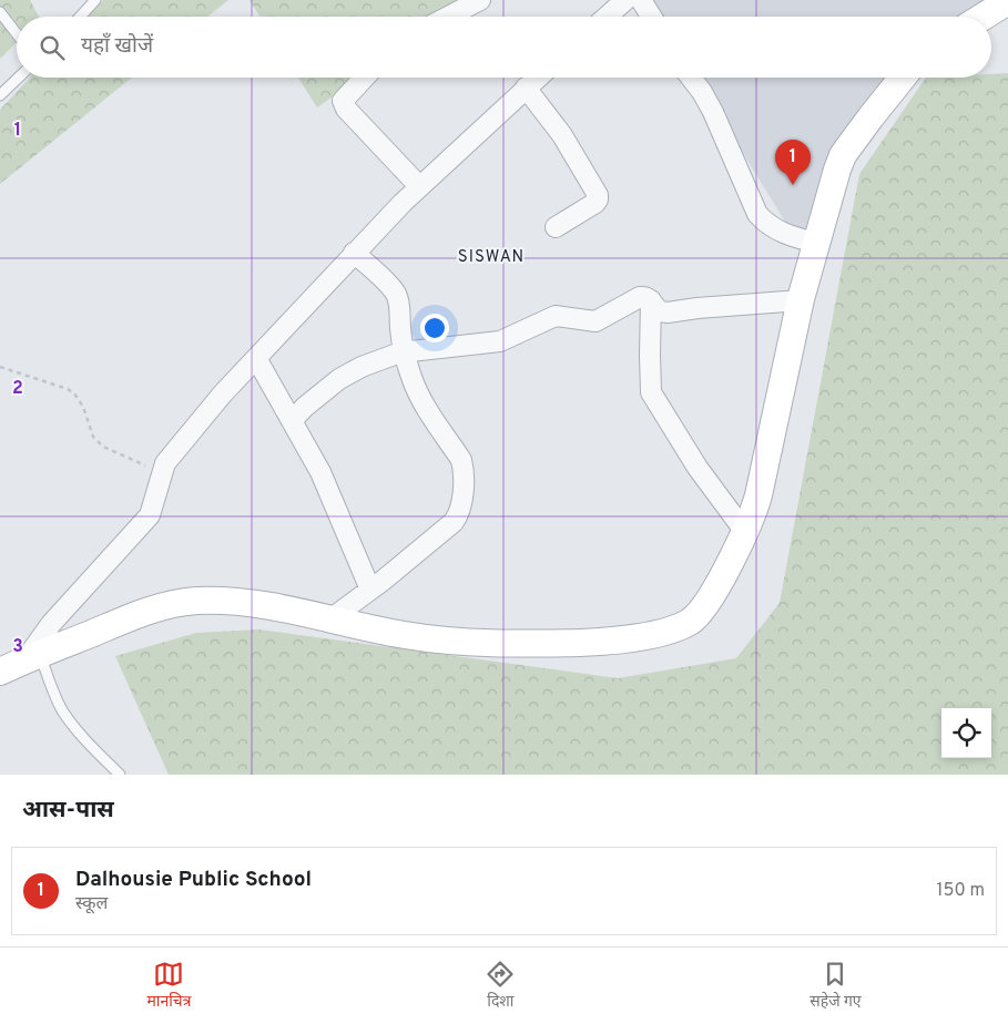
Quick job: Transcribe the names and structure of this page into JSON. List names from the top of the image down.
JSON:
{
  "districts": ["SISWAN"],
  "page": {
    "search": "यहाँ खोजें",
    "pins": "1",
    "heading": "आस-पास",
    "list": [
      {
        "mark": "1",
        "name": "Dalhousie Public School",
        "note": "स्कूल",
        "value": "150 m"
      }
    ],
    "nav": ["मानचित्र", "दिशा", "सहेजे गए"]
  },
  "grid": {
    "rows": ["1", "2", "3"]
  }
}
